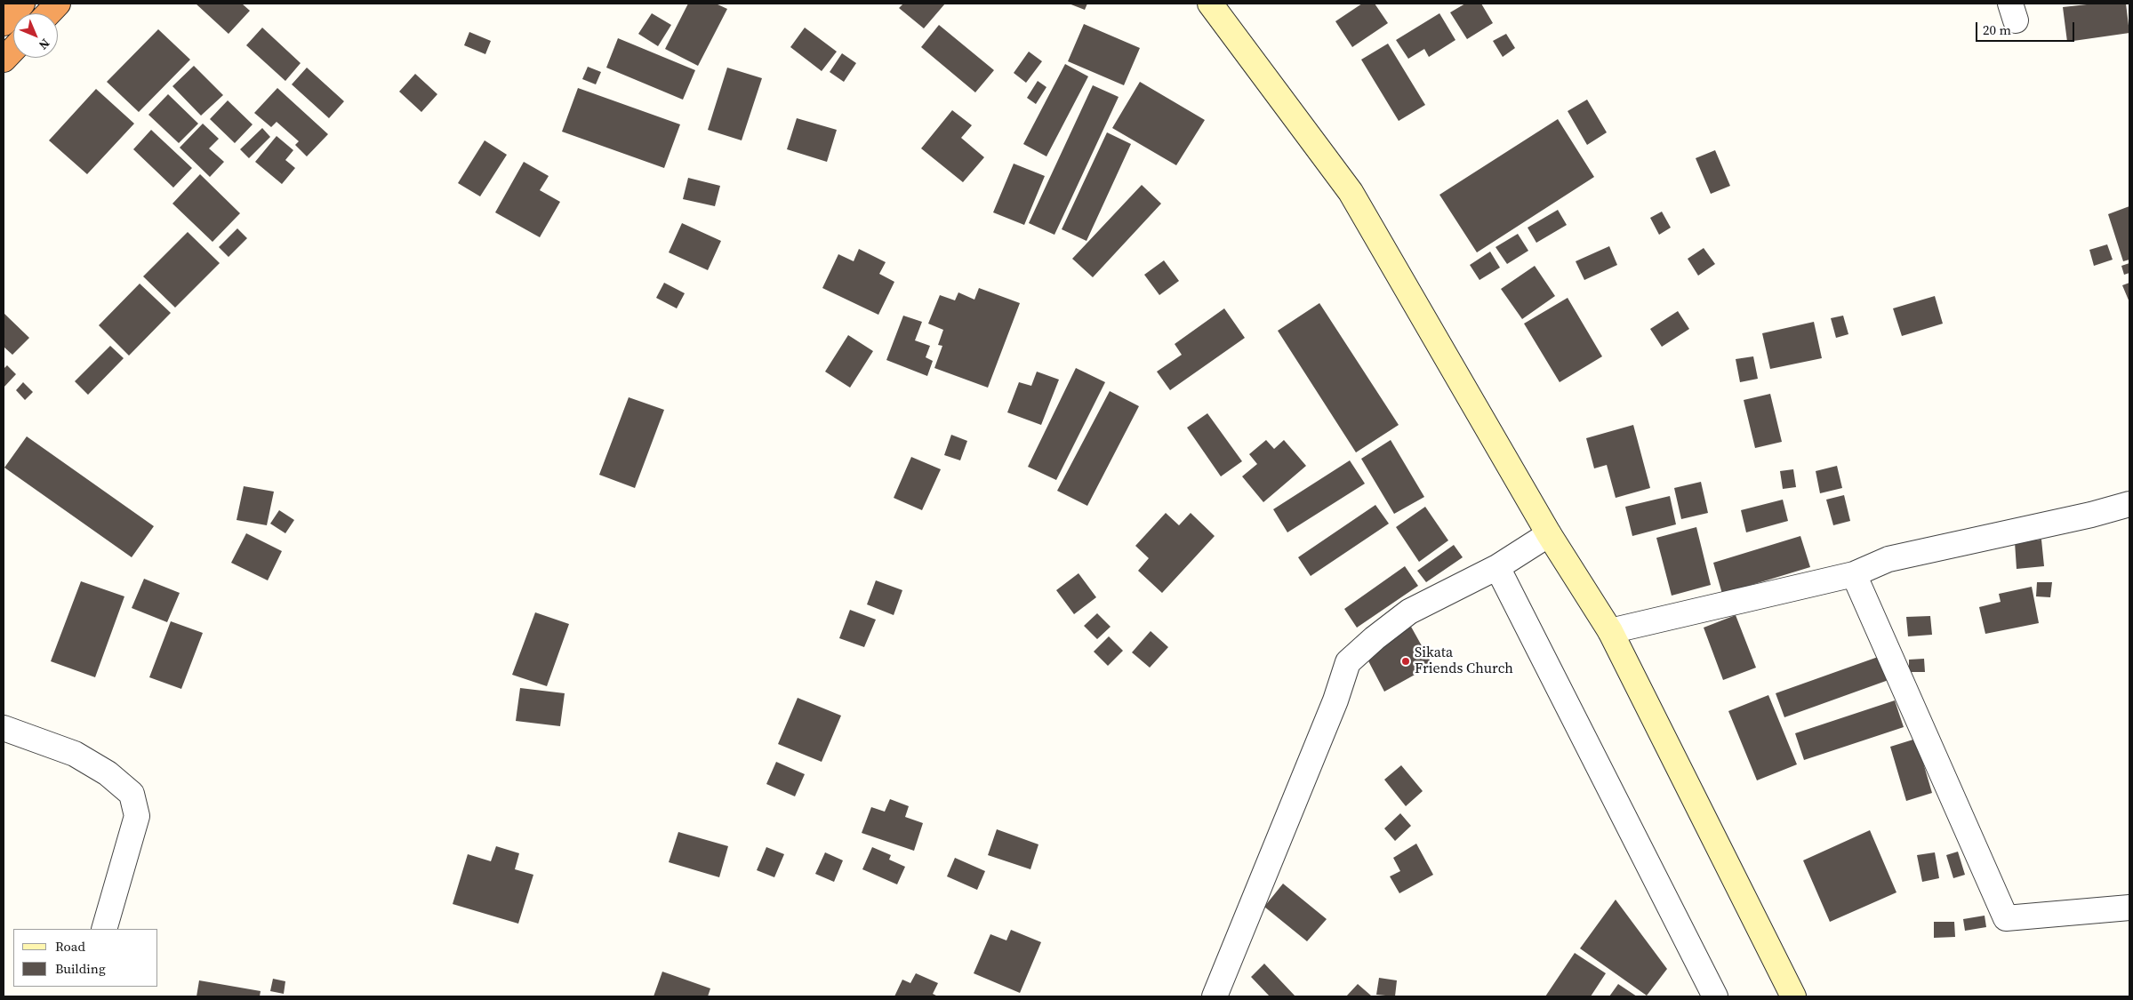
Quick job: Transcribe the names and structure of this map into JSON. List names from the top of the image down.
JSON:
{
  "places": ["Sikata Friends Church"],
  "legend": ["Road", "Building"],
  "scale_bar": "20 m",
  "north": "bottom right"
}
